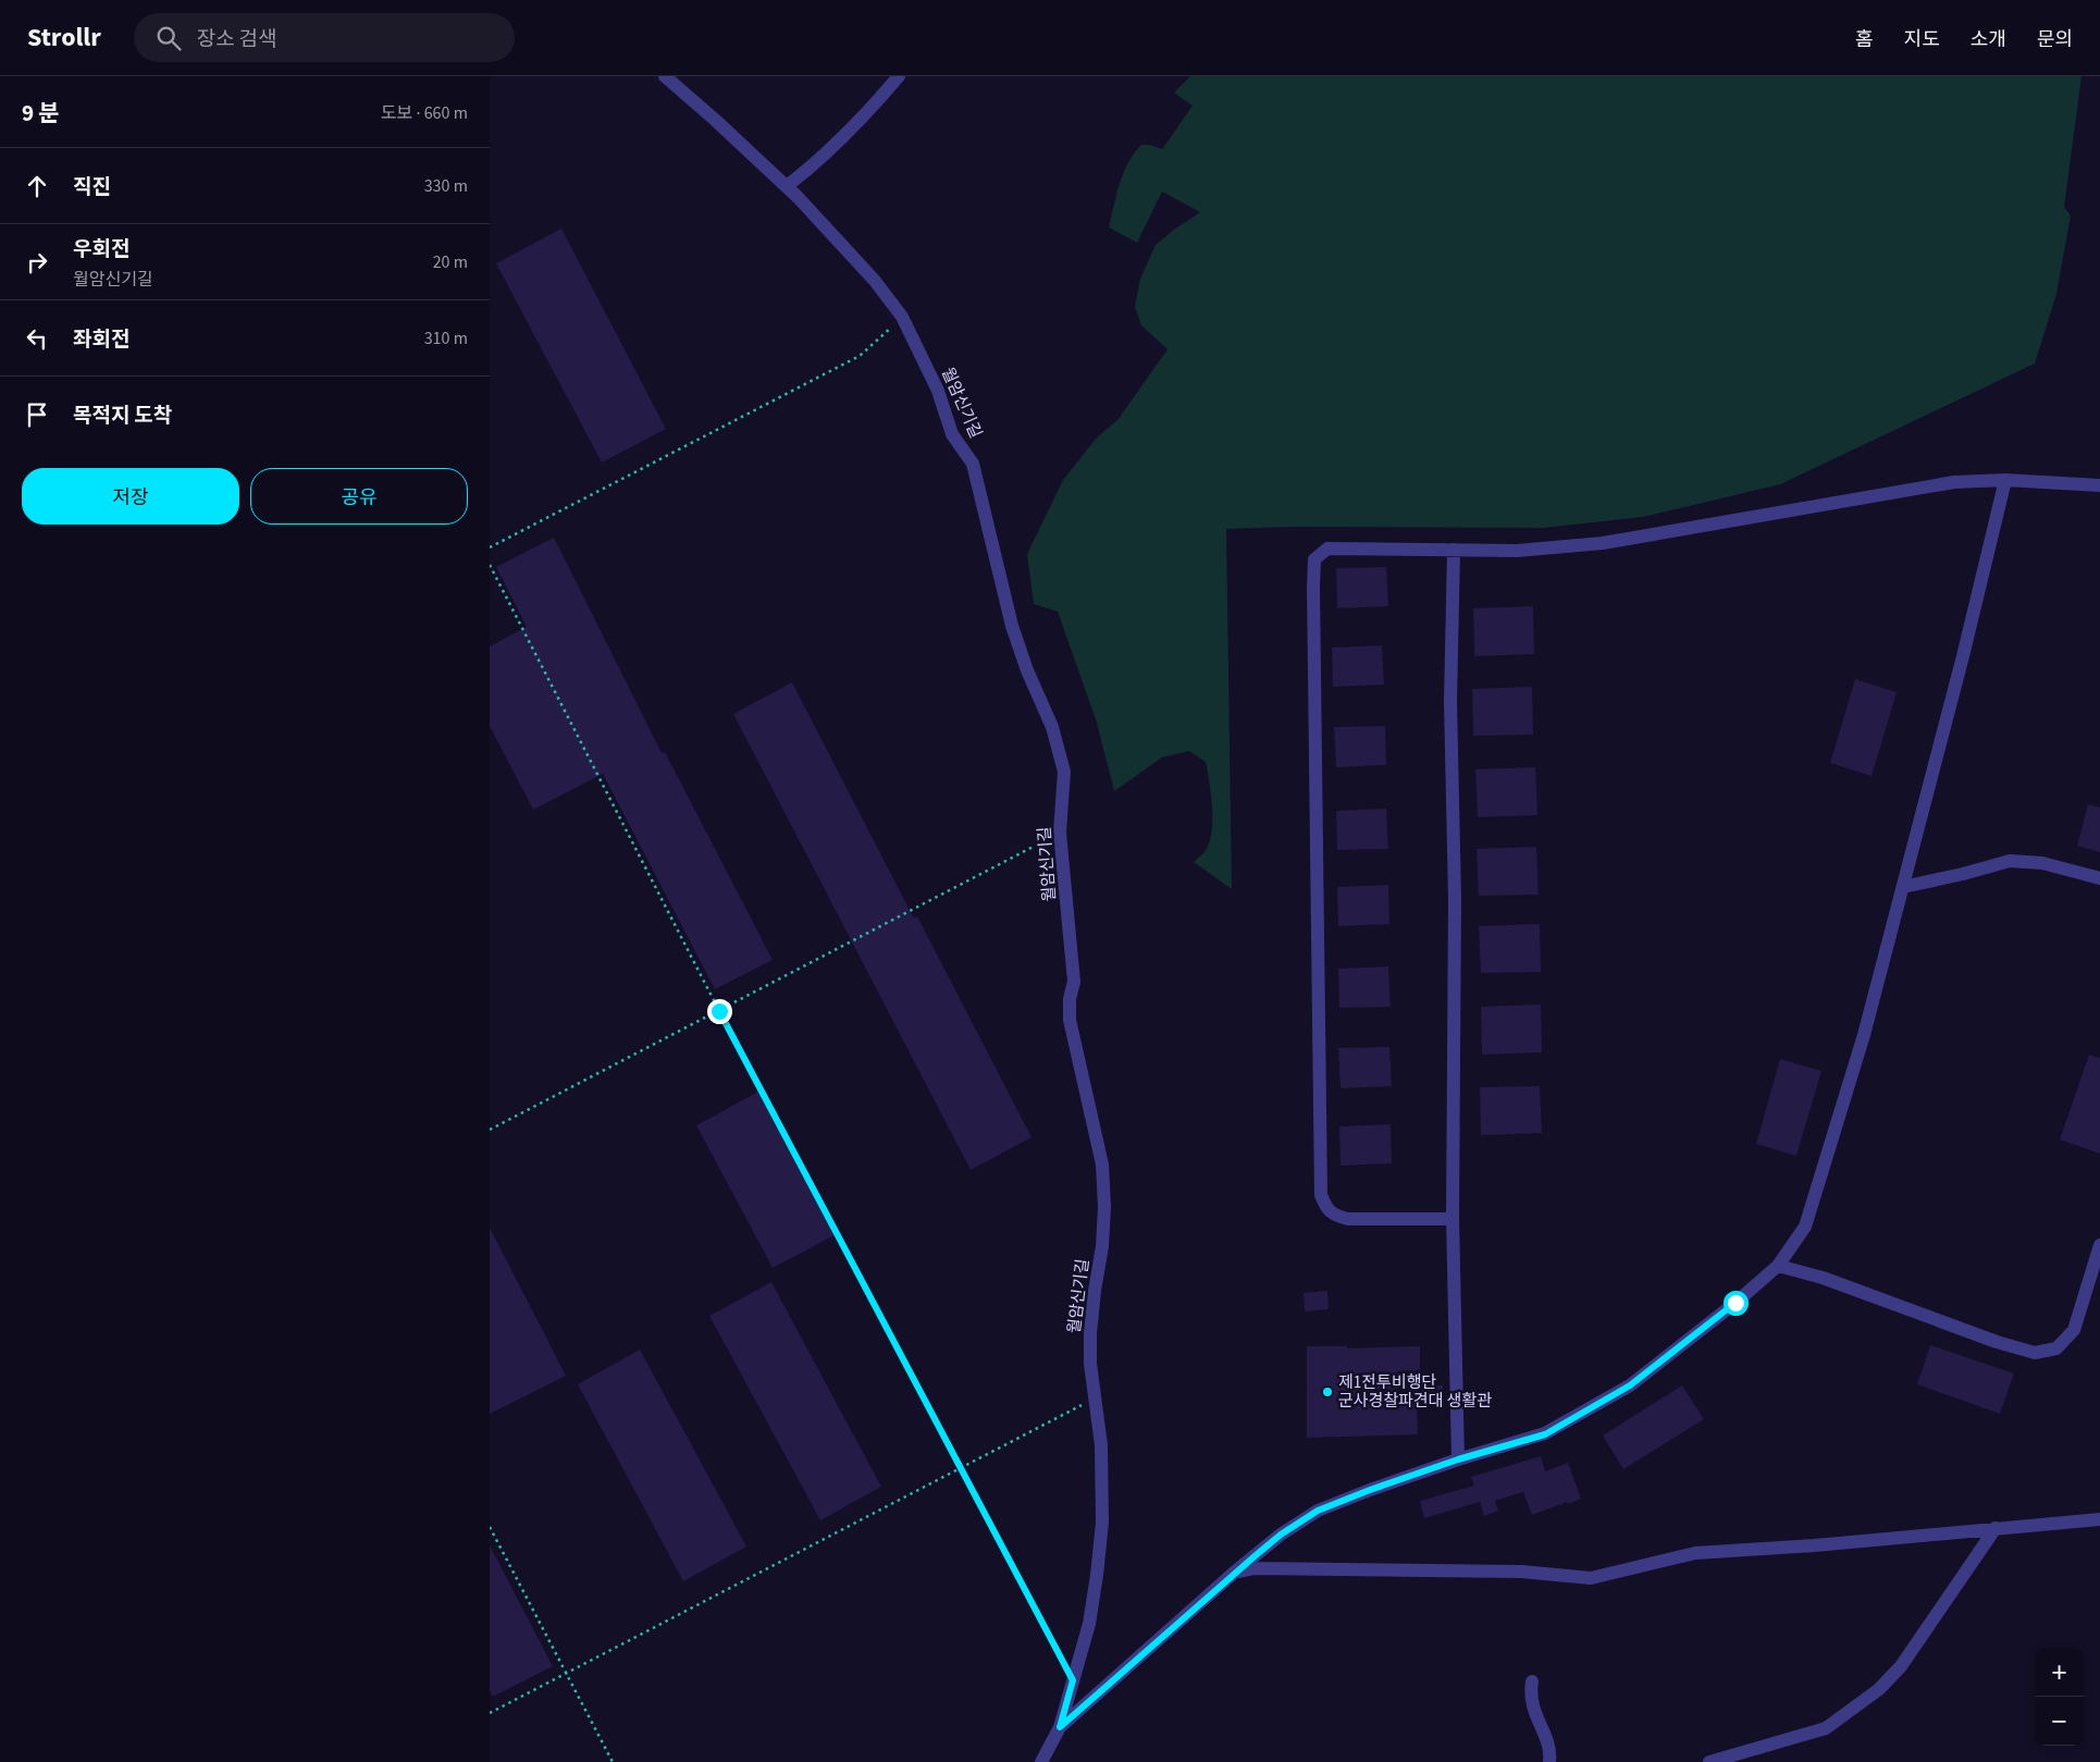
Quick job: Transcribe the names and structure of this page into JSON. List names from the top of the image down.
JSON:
{
  "streets": {
    "street": ["월암신기길"]
  },
  "places": ["제1전투비행단 군사경찰파견대 생활관"],
  "page": {
    "header": "Strollr",
    "search": "장소 검색",
    "nav": [
      "홈",
      "지도",
      "소개",
      "문의"
    ],
    "heading": ["9 분", "도보 · 660 m"],
    "list": [
      ["직진", "330 m"],
      ["우회전", "월암신기길", "20 m"],
      ["좌회전", "310 m"],
      "목적지 도착"
    ],
    "buttons": ["저장", "공유"],
    "map_buttons": ["+", "−"]
  }
}
